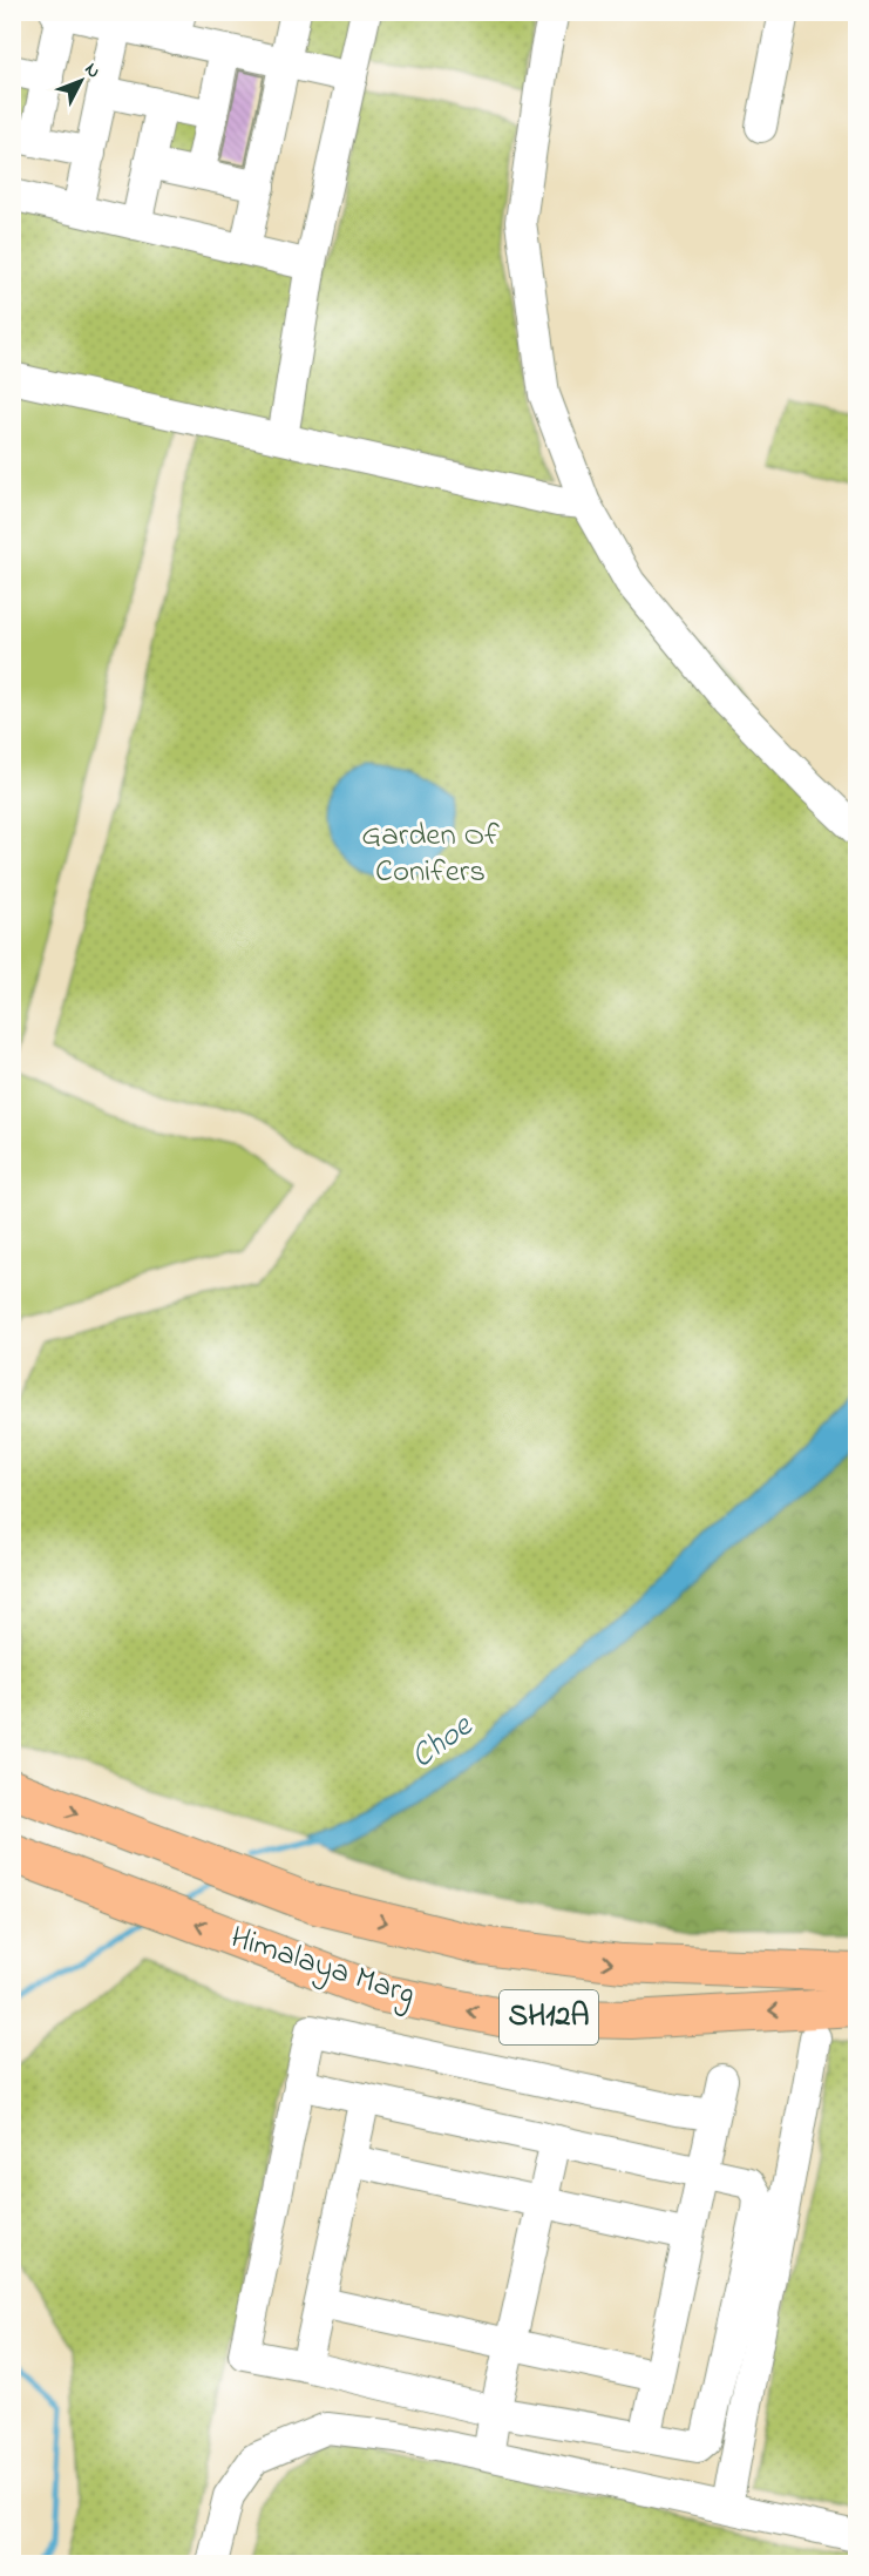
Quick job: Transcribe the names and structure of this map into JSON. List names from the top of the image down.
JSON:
{
  "streets": {
    "main road": ["Himalaya Marg", "SH12A"]
  },
  "water": ["Choe"],
  "parks": ["Garden Of Conifers"],
  "north": "top right"
}
